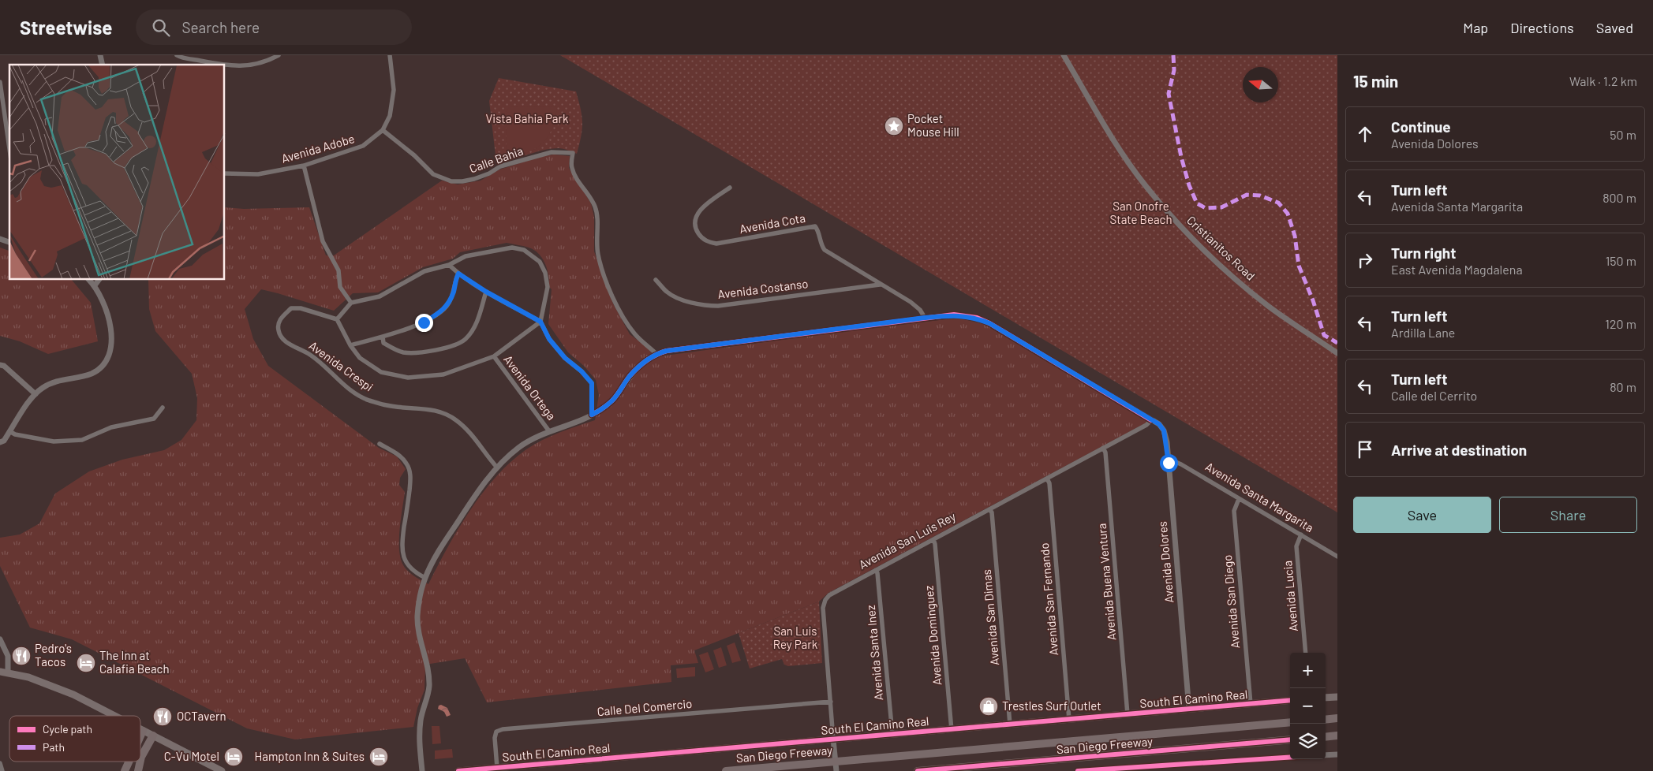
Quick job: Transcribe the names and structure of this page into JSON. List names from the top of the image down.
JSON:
{
  "streets": {
    "highway": ["San Diego Freeway"],
    "main road": ["South El Camino Real"],
    "street": [
      "Avenida Adobe",
      "Calle Bahia",
      "Avenida Cota",
      "Cristianitos Road",
      "Avenida Costanso",
      "Avenida Crespi",
      "Avenida Ortega",
      "Avenida Santa Margarita",
      "Avenida San Luis Rey",
      "Avenida Dolores",
      "Avenida Buena Ventura",
      "Avenida Lucia",
      "Avenida San Fernando",
      "Avenida San Diego",
      "Avenida San Dimas",
      "Avenida Dominguez",
      "Avenida Santa Inez",
      "Calle Del Comercio"
    ]
  },
  "crossings": [
    ["Avenida Adobe", "Calle Bahia"],
    ["Avenida Cota", "Avenida Costanso"],
    ["Avenida Santa Margarita", "Avenida Dolores"],
    ["Avenida Santa Margarita", "Avenida Lucia"],
    ["Avenida Santa Margarita", "Avenida San Diego"],
    ["Avenida San Luis Rey", "Avenida Dolores"],
    ["Avenida San Luis Rey", "Avenida Buena Ventura"],
    ["Avenida San Luis Rey", "Avenida San Fernando"],
    ["Avenida San Luis Rey", "Avenida San Dimas"],
    ["Avenida San Luis Rey", "Avenida Dominguez"],
    ["Avenida San Luis Rey", "Avenida Santa Inez"],
    ["Avenida San Luis Rey", "South El Camino Real"],
    ["Avenida San Luis Rey", "Calle Del Comercio"],
    ["Avenida Dolores", "South El Camino Real"],
    ["Avenida Buena Ventura", "South El Camino Real"],
    ["Avenida San Fernando", "South El Camino Real"],
    ["Avenida San Diego", "South El Camino Real"],
    ["Avenida San Dimas", "South El Camino Real"],
    ["Avenida Dominguez", "South El Camino Real"],
    ["Avenida Santa Inez", "South El Camino Real"],
    ["South El Camino Real", "Calle Del Comercio"]
  ],
  "parks": ["Vista Bahia Park", "San Onofre State Beach", "San Luis Rey Park"],
  "places": {
    "place": ["Pocket Mouse Hill"],
    "restaurant": ["Pedro's Tacos", "OCTavern"],
    "hotel": ["The Inn at Calafia Beach", "C-Vu Motel", "Hampton Inn & Suites"],
    "shop": ["Trestles Surf Outlet"]
  },
  "legend": ["Cycle path", "Path"],
  "north": "left",
  "page": {
    "header": "Streetwise",
    "search": "Search here",
    "nav": ["Map", "Directions", "Saved"],
    "heading": ["15 min", "Walk · 1.2 km"],
    "list": [
      ["Continue", "Avenida Dolores", "50 m"],
      ["Turn left", "Avenida Santa Margarita", "800 m"],
      ["Turn right", "East Avenida Magdalena", "150 m"],
      ["Turn left", "Ardilla Lane", "120 m"],
      ["Turn left", "Calle del Cerrito", "80 m"],
      "Arrive at destination"
    ],
    "buttons": ["Save", "Share"],
    "map_buttons": ["+", "−"]
  }
}
